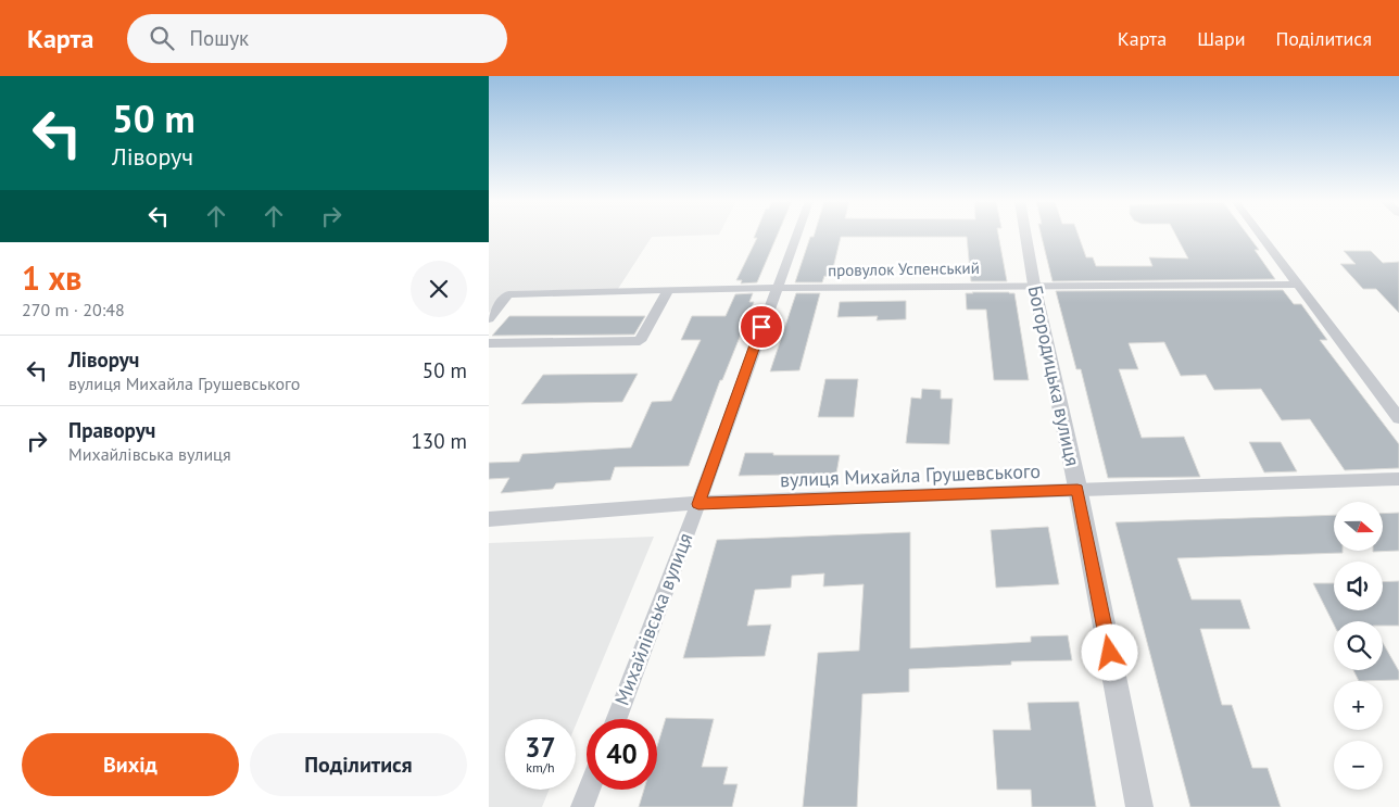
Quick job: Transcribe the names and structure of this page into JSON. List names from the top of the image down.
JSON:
{
  "streets": {
    "street": [
      "провулок Успенський",
      "Богородицька вулиця",
      "вулиця Михайла Грушевського",
      "Михайлівська вулиця"
    ]
  },
  "crossings": [
    ["провулок Успенський", "Богородицька вулиця"],
    ["провулок Успенський", "Михайлівська вулиця"],
    ["Богородицька вулиця", "вулиця Михайла Грушевського"],
    ["вулиця Михайла Грушевського", "Михайлівська вулиця"]
  ],
  "north": "right",
  "page": {
    "header": "Карта",
    "search": "Пошук",
    "nav": ["Карта", "Шари", "Поділитися"],
    "turn": ["50 m", "Ліворуч"],
    "heading": ["1 хв", "270 m · 20:48"],
    "list": [
      {
        "name": "Ліворуч",
        "note": "вулиця Михайла Грушевського",
        "value": "50 m"
      },
      {
        "name": "Праворуч",
        "note": "Михайлівська вулиця",
        "value": "130 m"
      }
    ],
    "map_buttons": ["+", "−"],
    "speed": "37 km/h",
    "limit": "40",
    "buttons": ["Вихід", "Поділитися"]
  }
}
